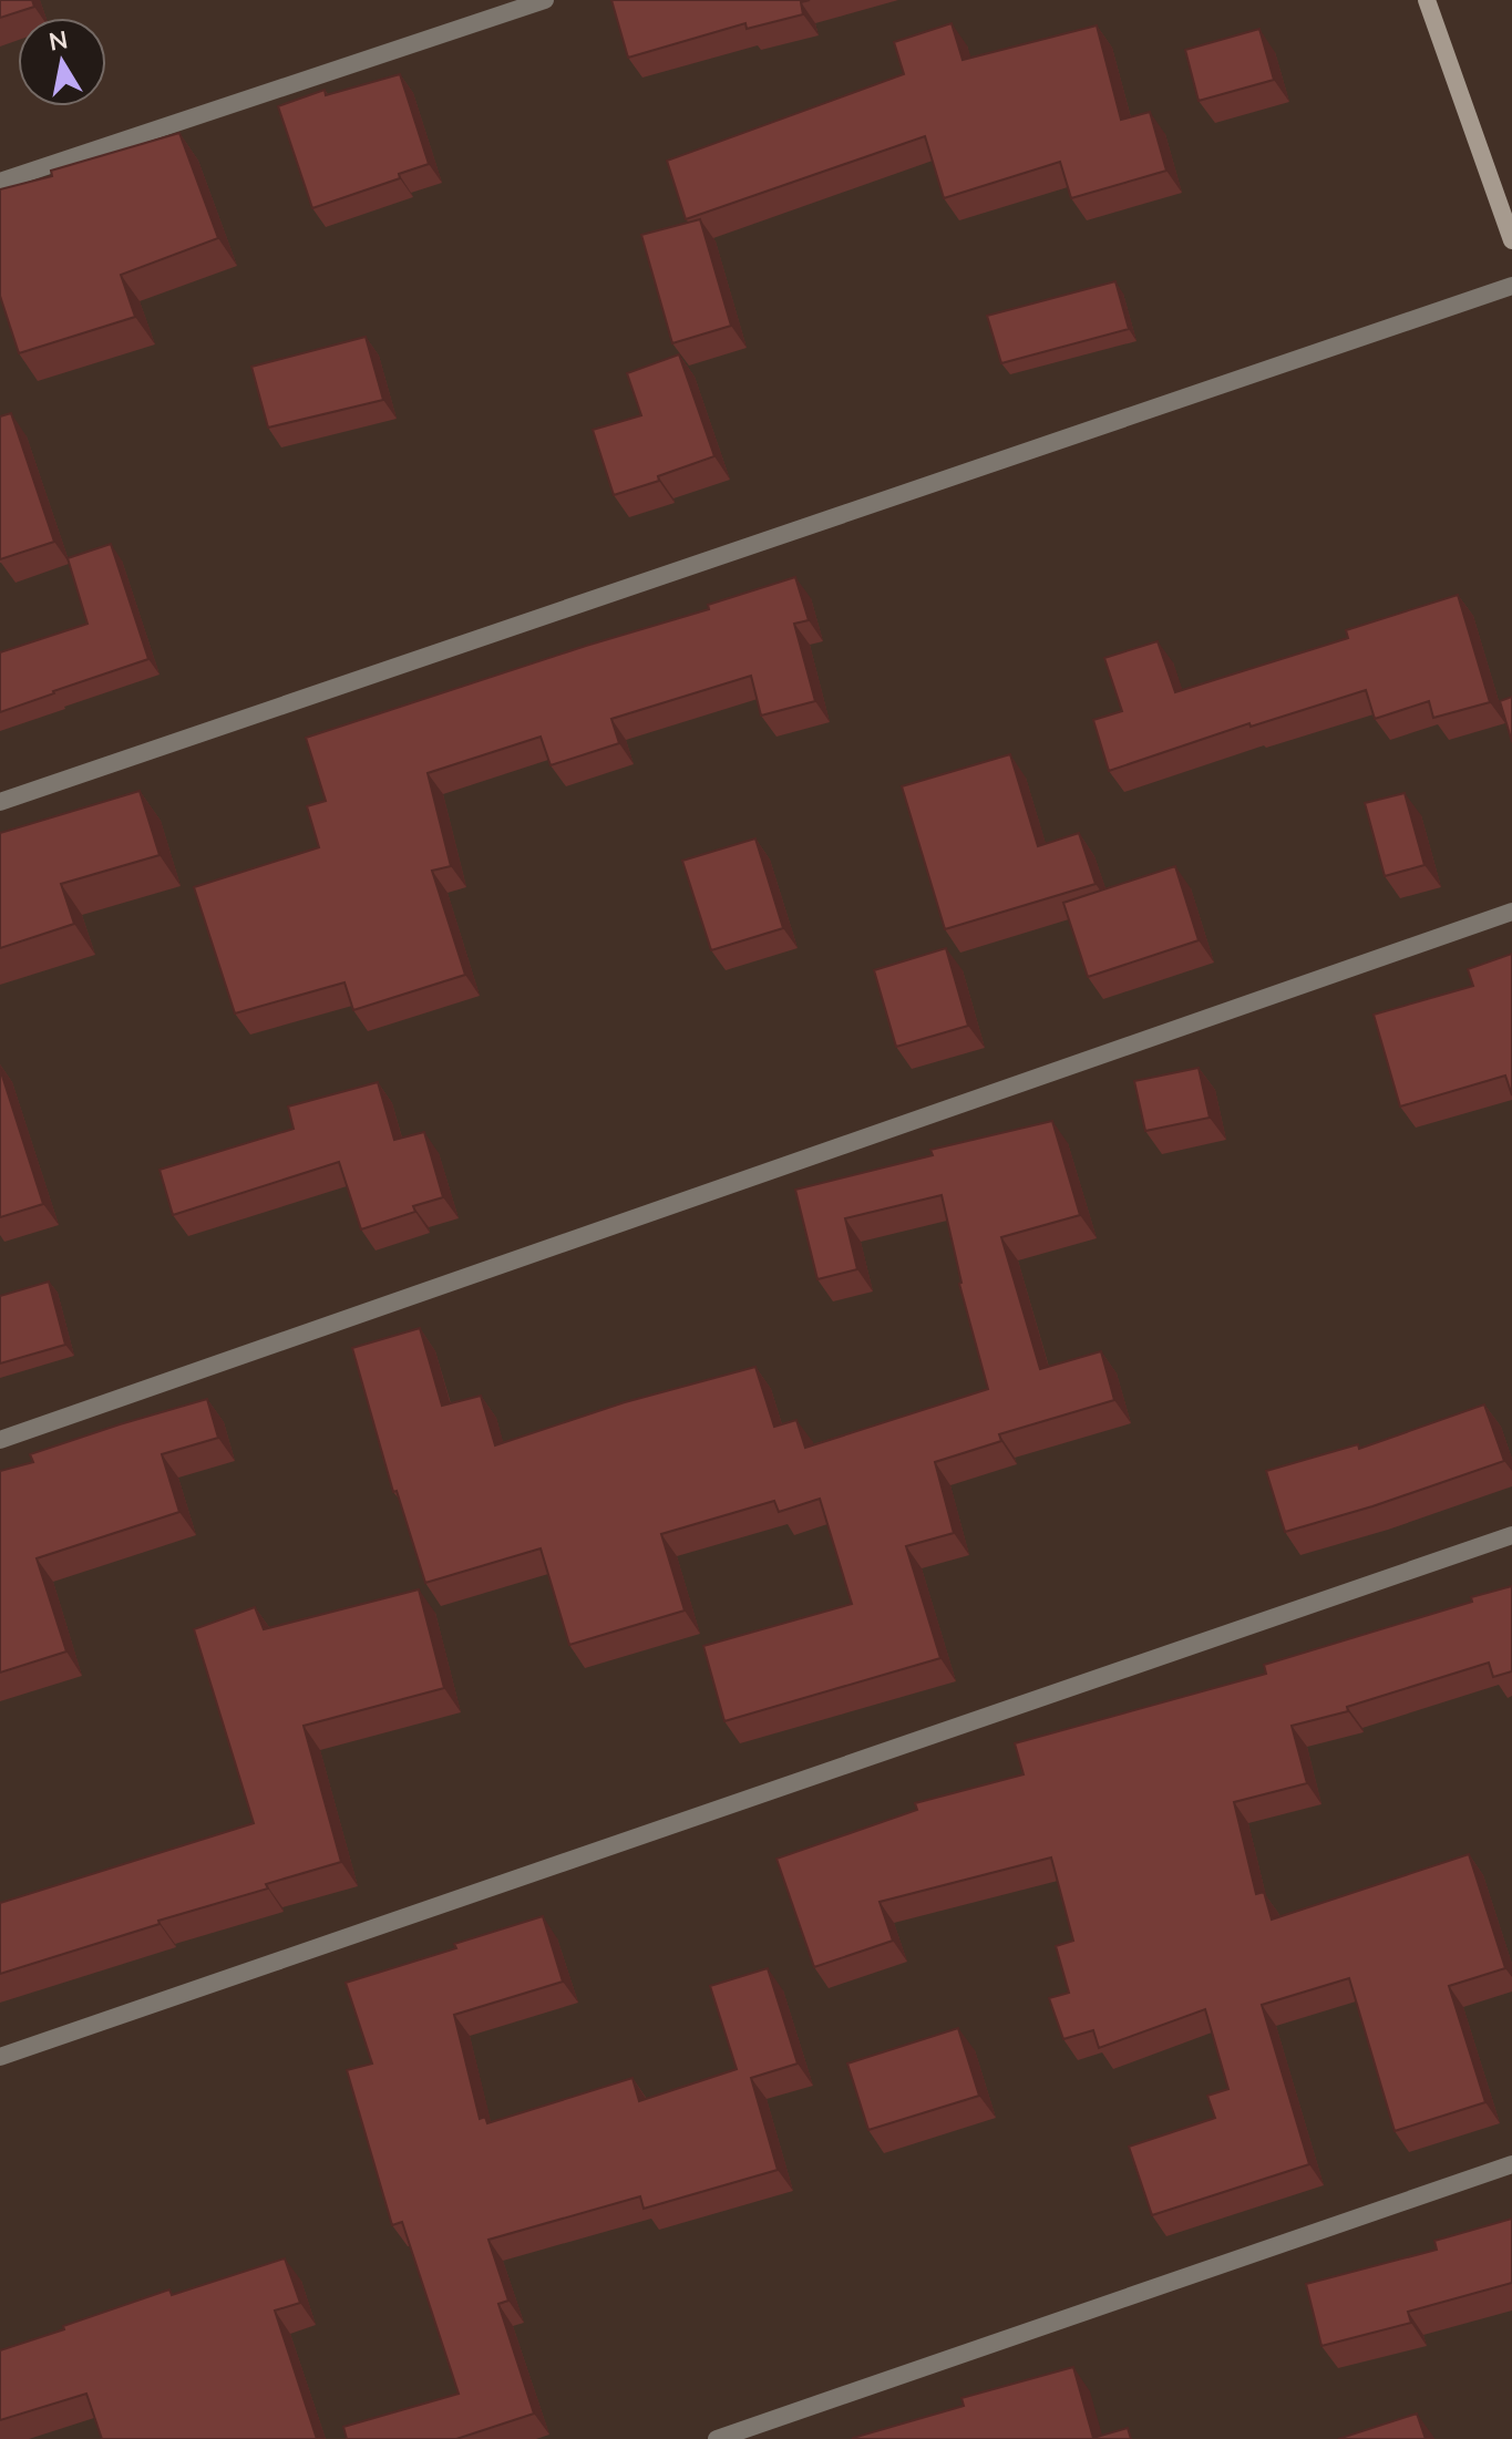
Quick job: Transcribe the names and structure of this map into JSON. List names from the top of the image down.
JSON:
{
  "north": "top"
}
